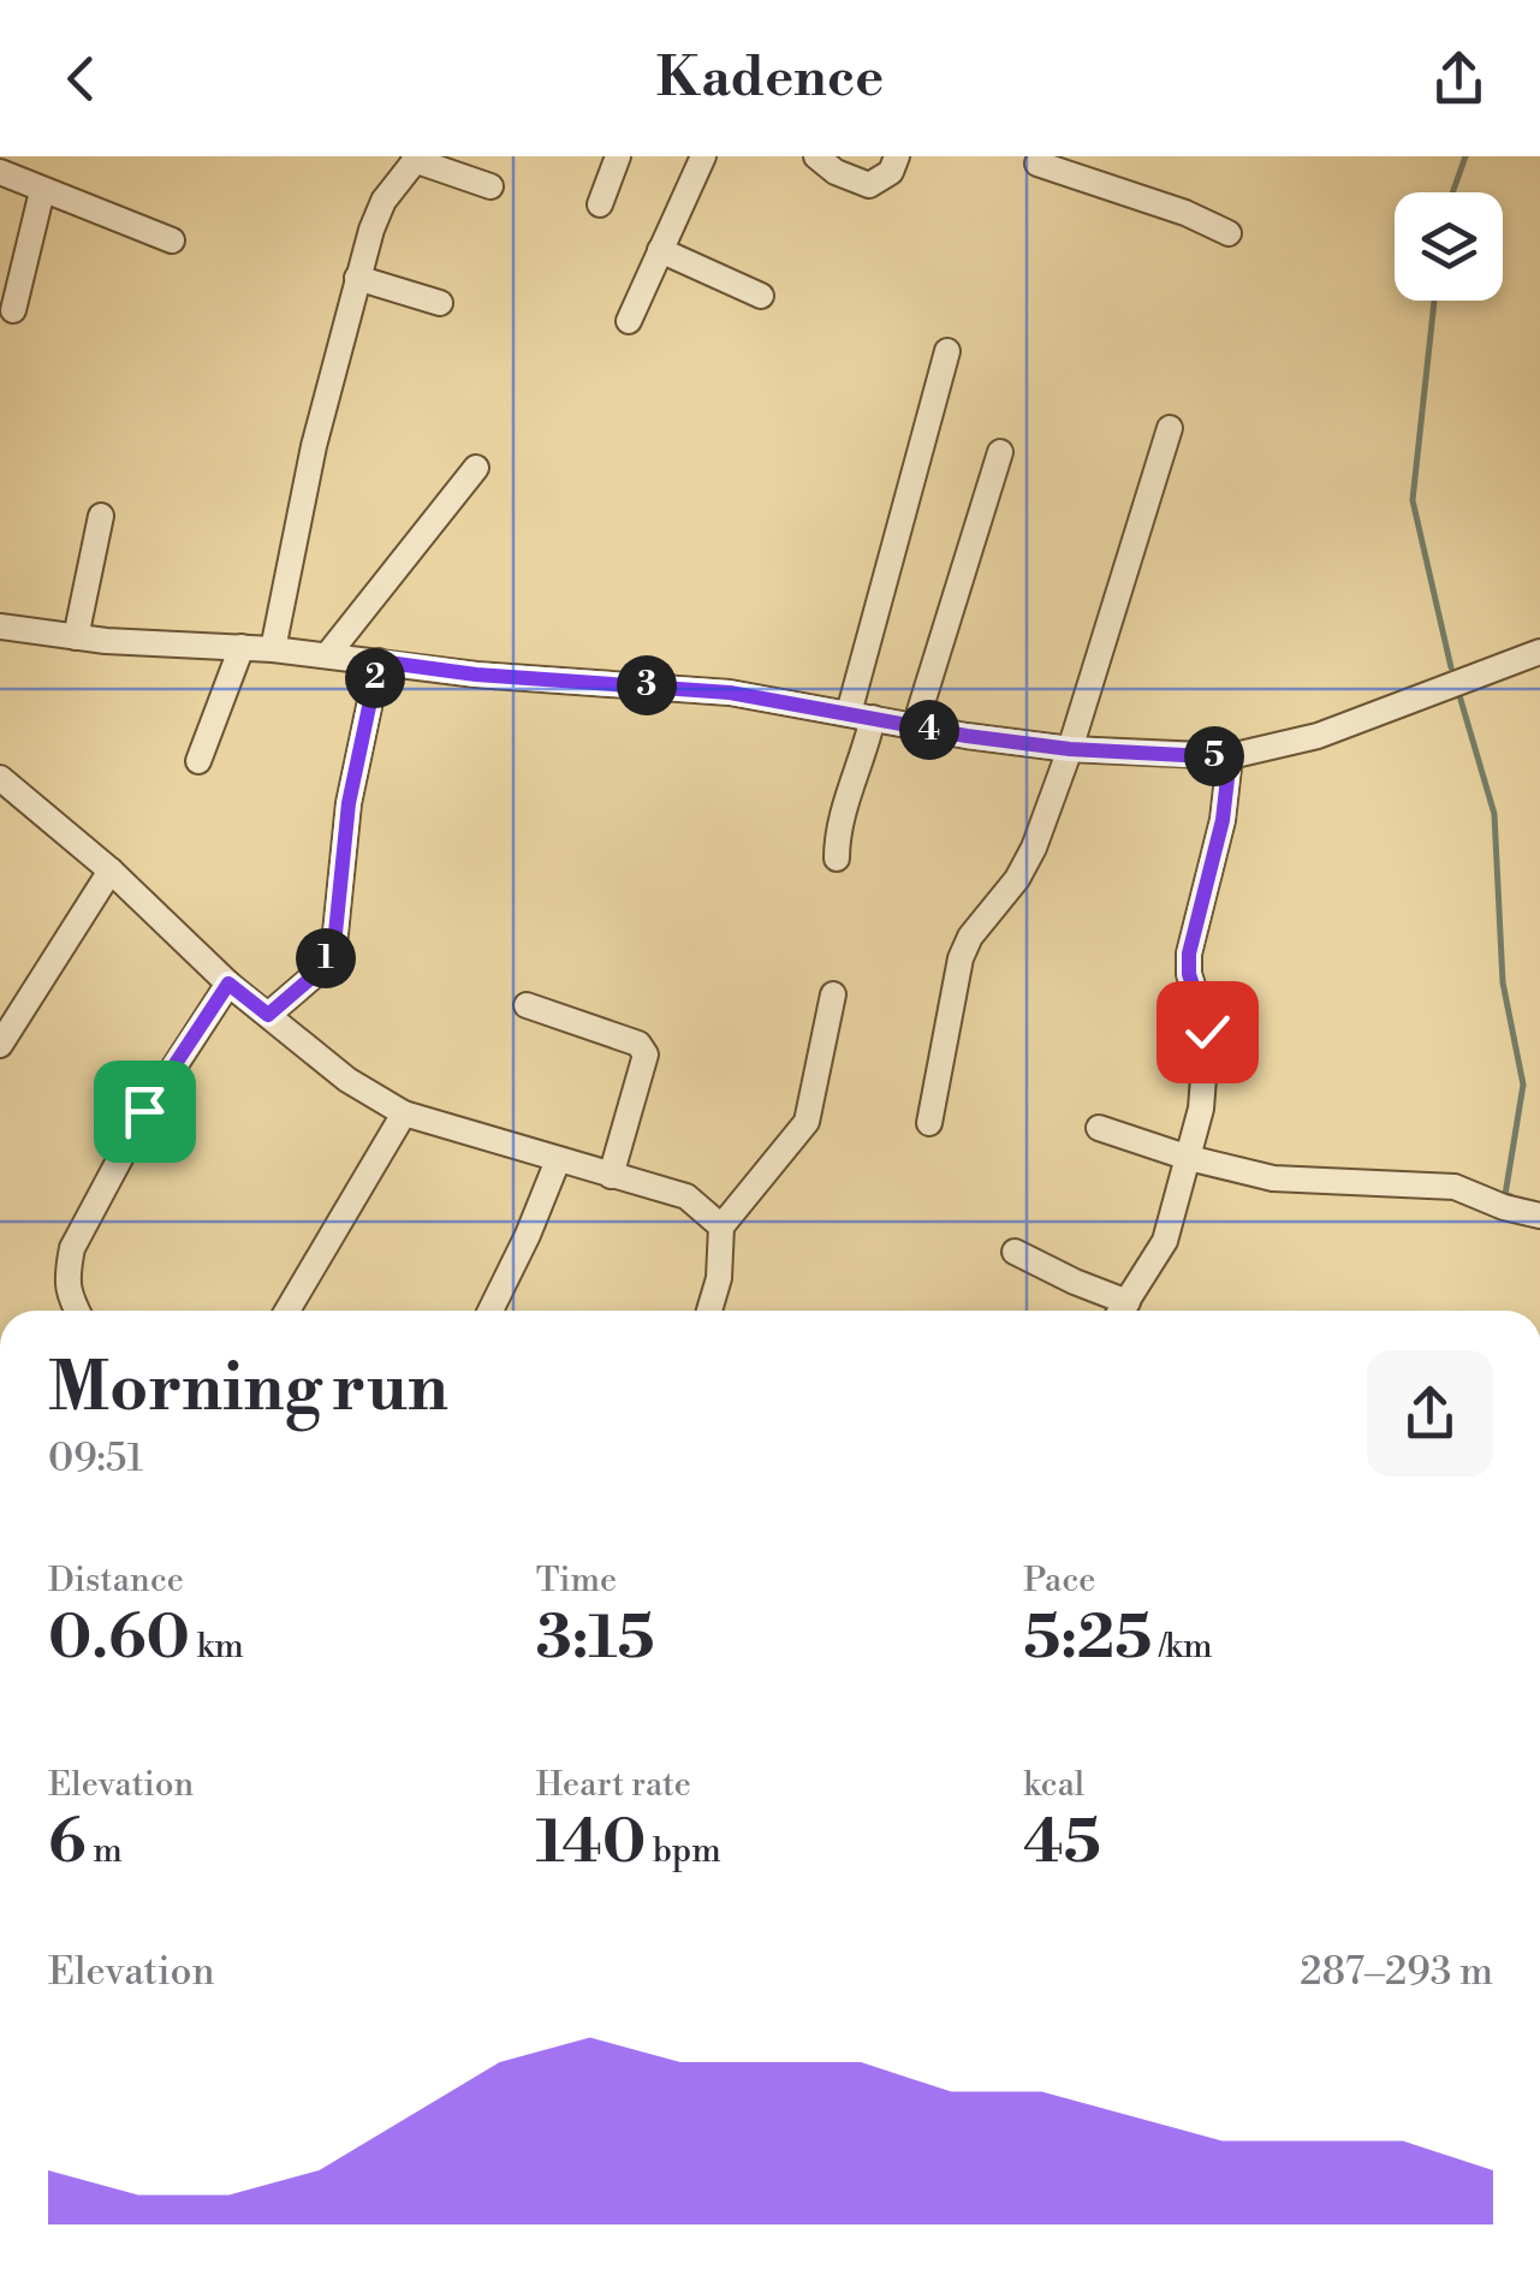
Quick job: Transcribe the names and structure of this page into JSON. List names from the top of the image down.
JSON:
{
  "page": {
    "header": "Kadence",
    "pins": [
      "2",
      "3",
      "4",
      "5",
      "1"
    ],
    "heading": ["Morning run", "09:51"],
    "stats": [
      ["Distance", "0.60 km"],
      ["Time", "3:15"],
      ["Pace", "5:25 /km"],
      ["Elevation", "6 m"],
      ["Heart rate", "140 bpm"],
      ["kcal", "45"]
    ],
    "chart": ["Elevation", "287–293 m"]
  }
}
